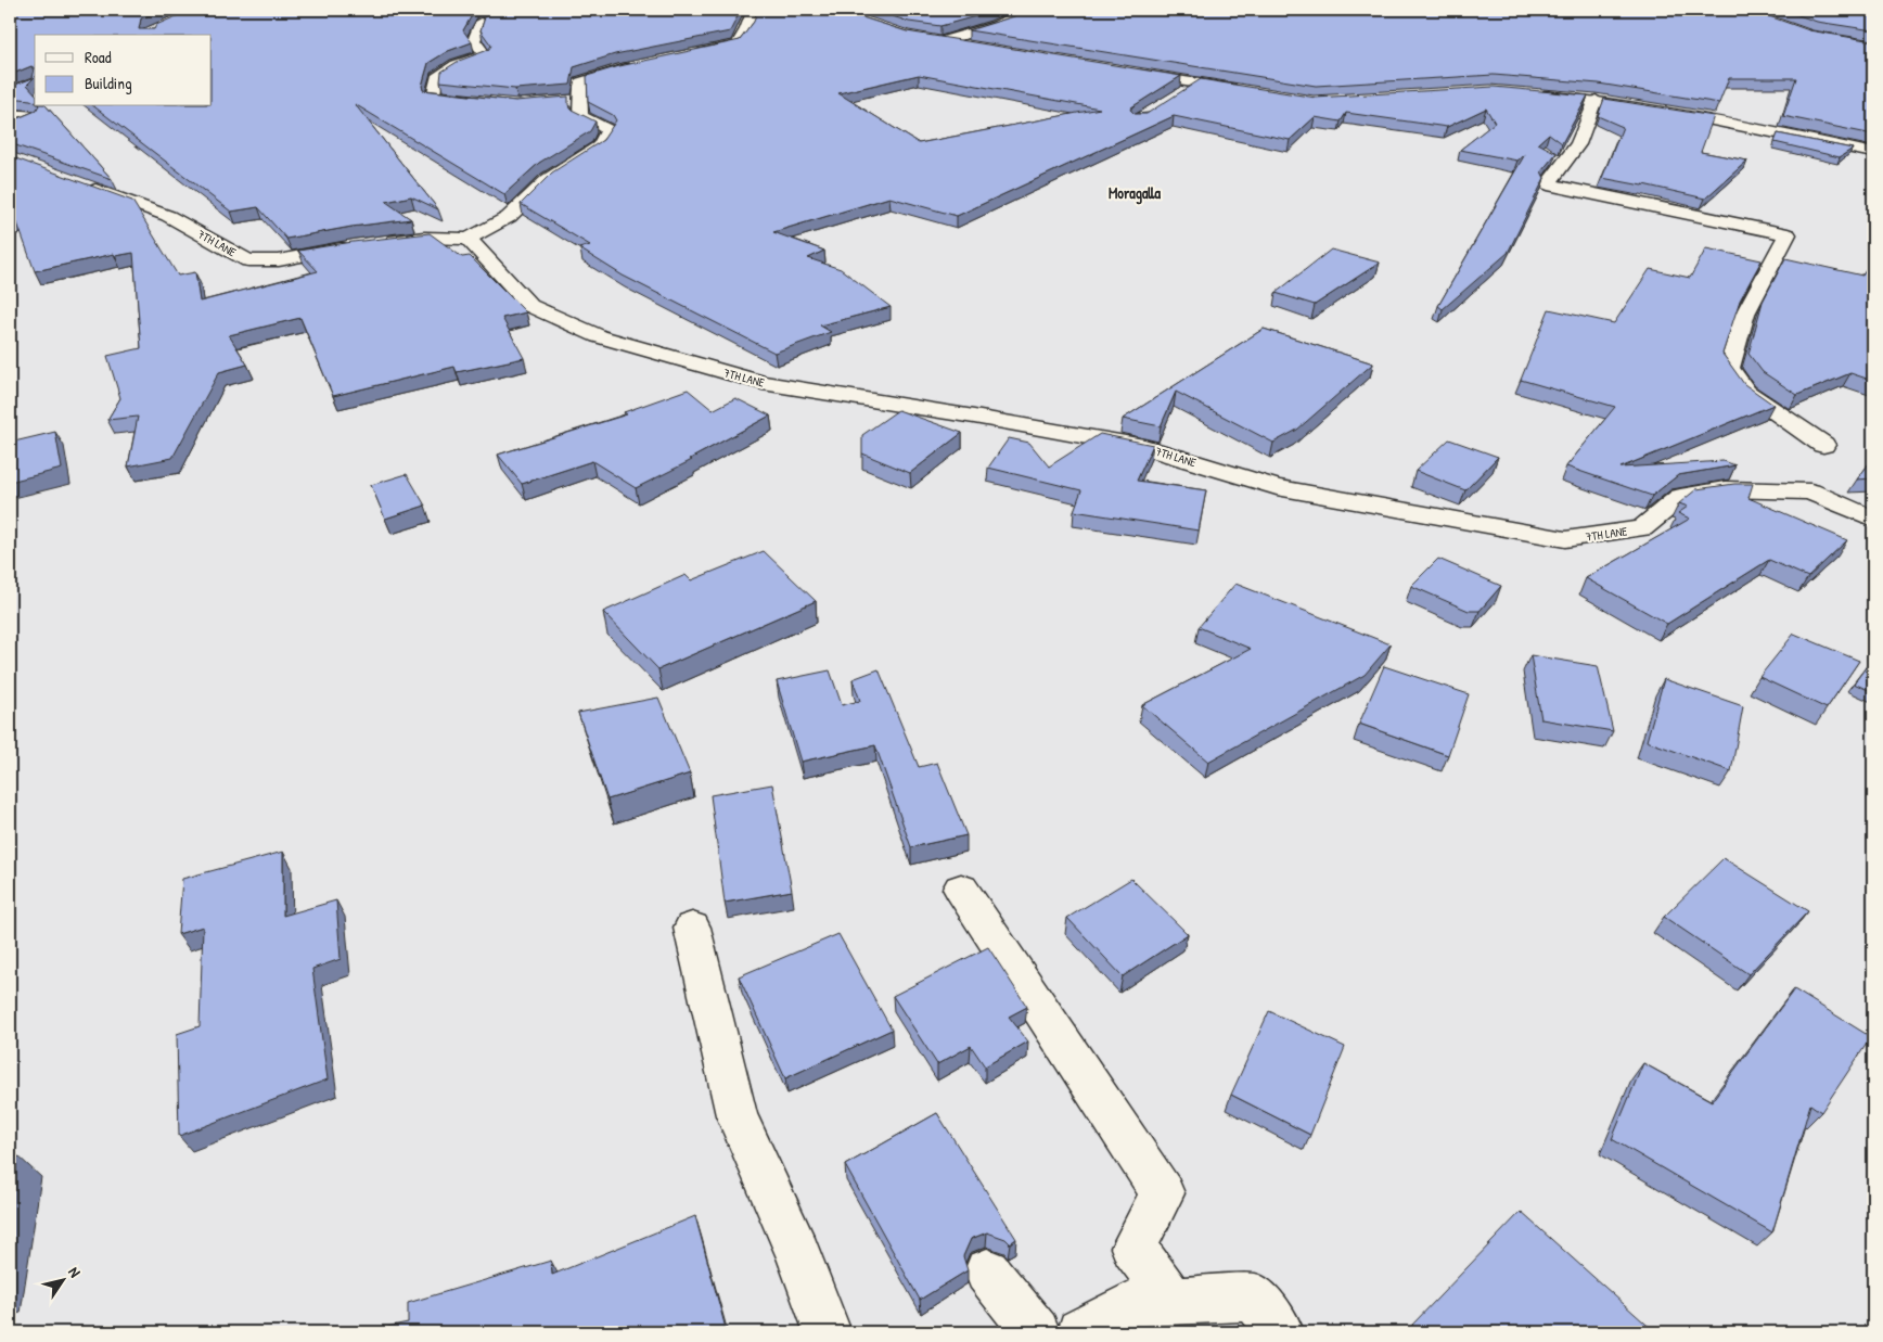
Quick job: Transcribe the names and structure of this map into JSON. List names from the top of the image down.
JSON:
{
  "streets": {
    "street": ["7TH LANE"]
  },
  "districts": ["Moragalla"],
  "legend": ["Road", "Building"],
  "north": "top right"
}
